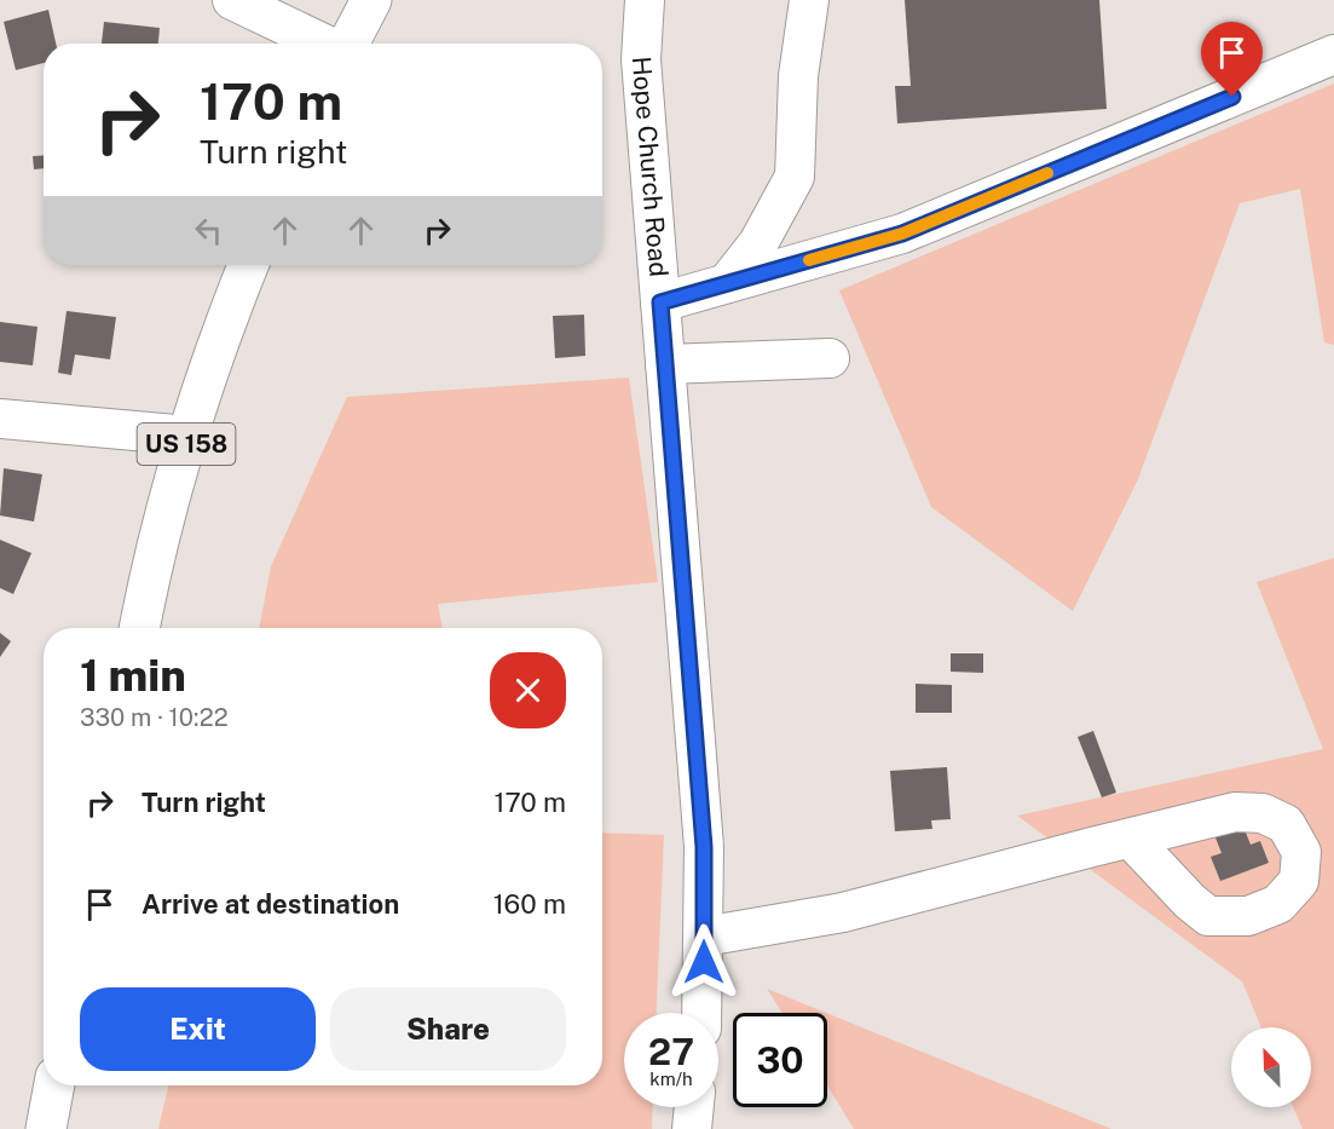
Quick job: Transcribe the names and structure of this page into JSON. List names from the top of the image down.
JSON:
{
  "streets": {
    "main road": ["US 158"],
    "street": ["Hope Church Road"]
  },
  "north": "top left",
  "page": {
    "turn": ["170 m", "Turn right"],
    "heading": ["1 min", "330 m · 10:22"],
    "list": [
      {
        "name": "Turn right",
        "value": "170 m"
      },
      {
        "name": "Arrive at destination",
        "value": "160 m"
      }
    ],
    "buttons": ["Exit", "Share"],
    "speed": "27 km/h",
    "limit": "30"
  }
}
